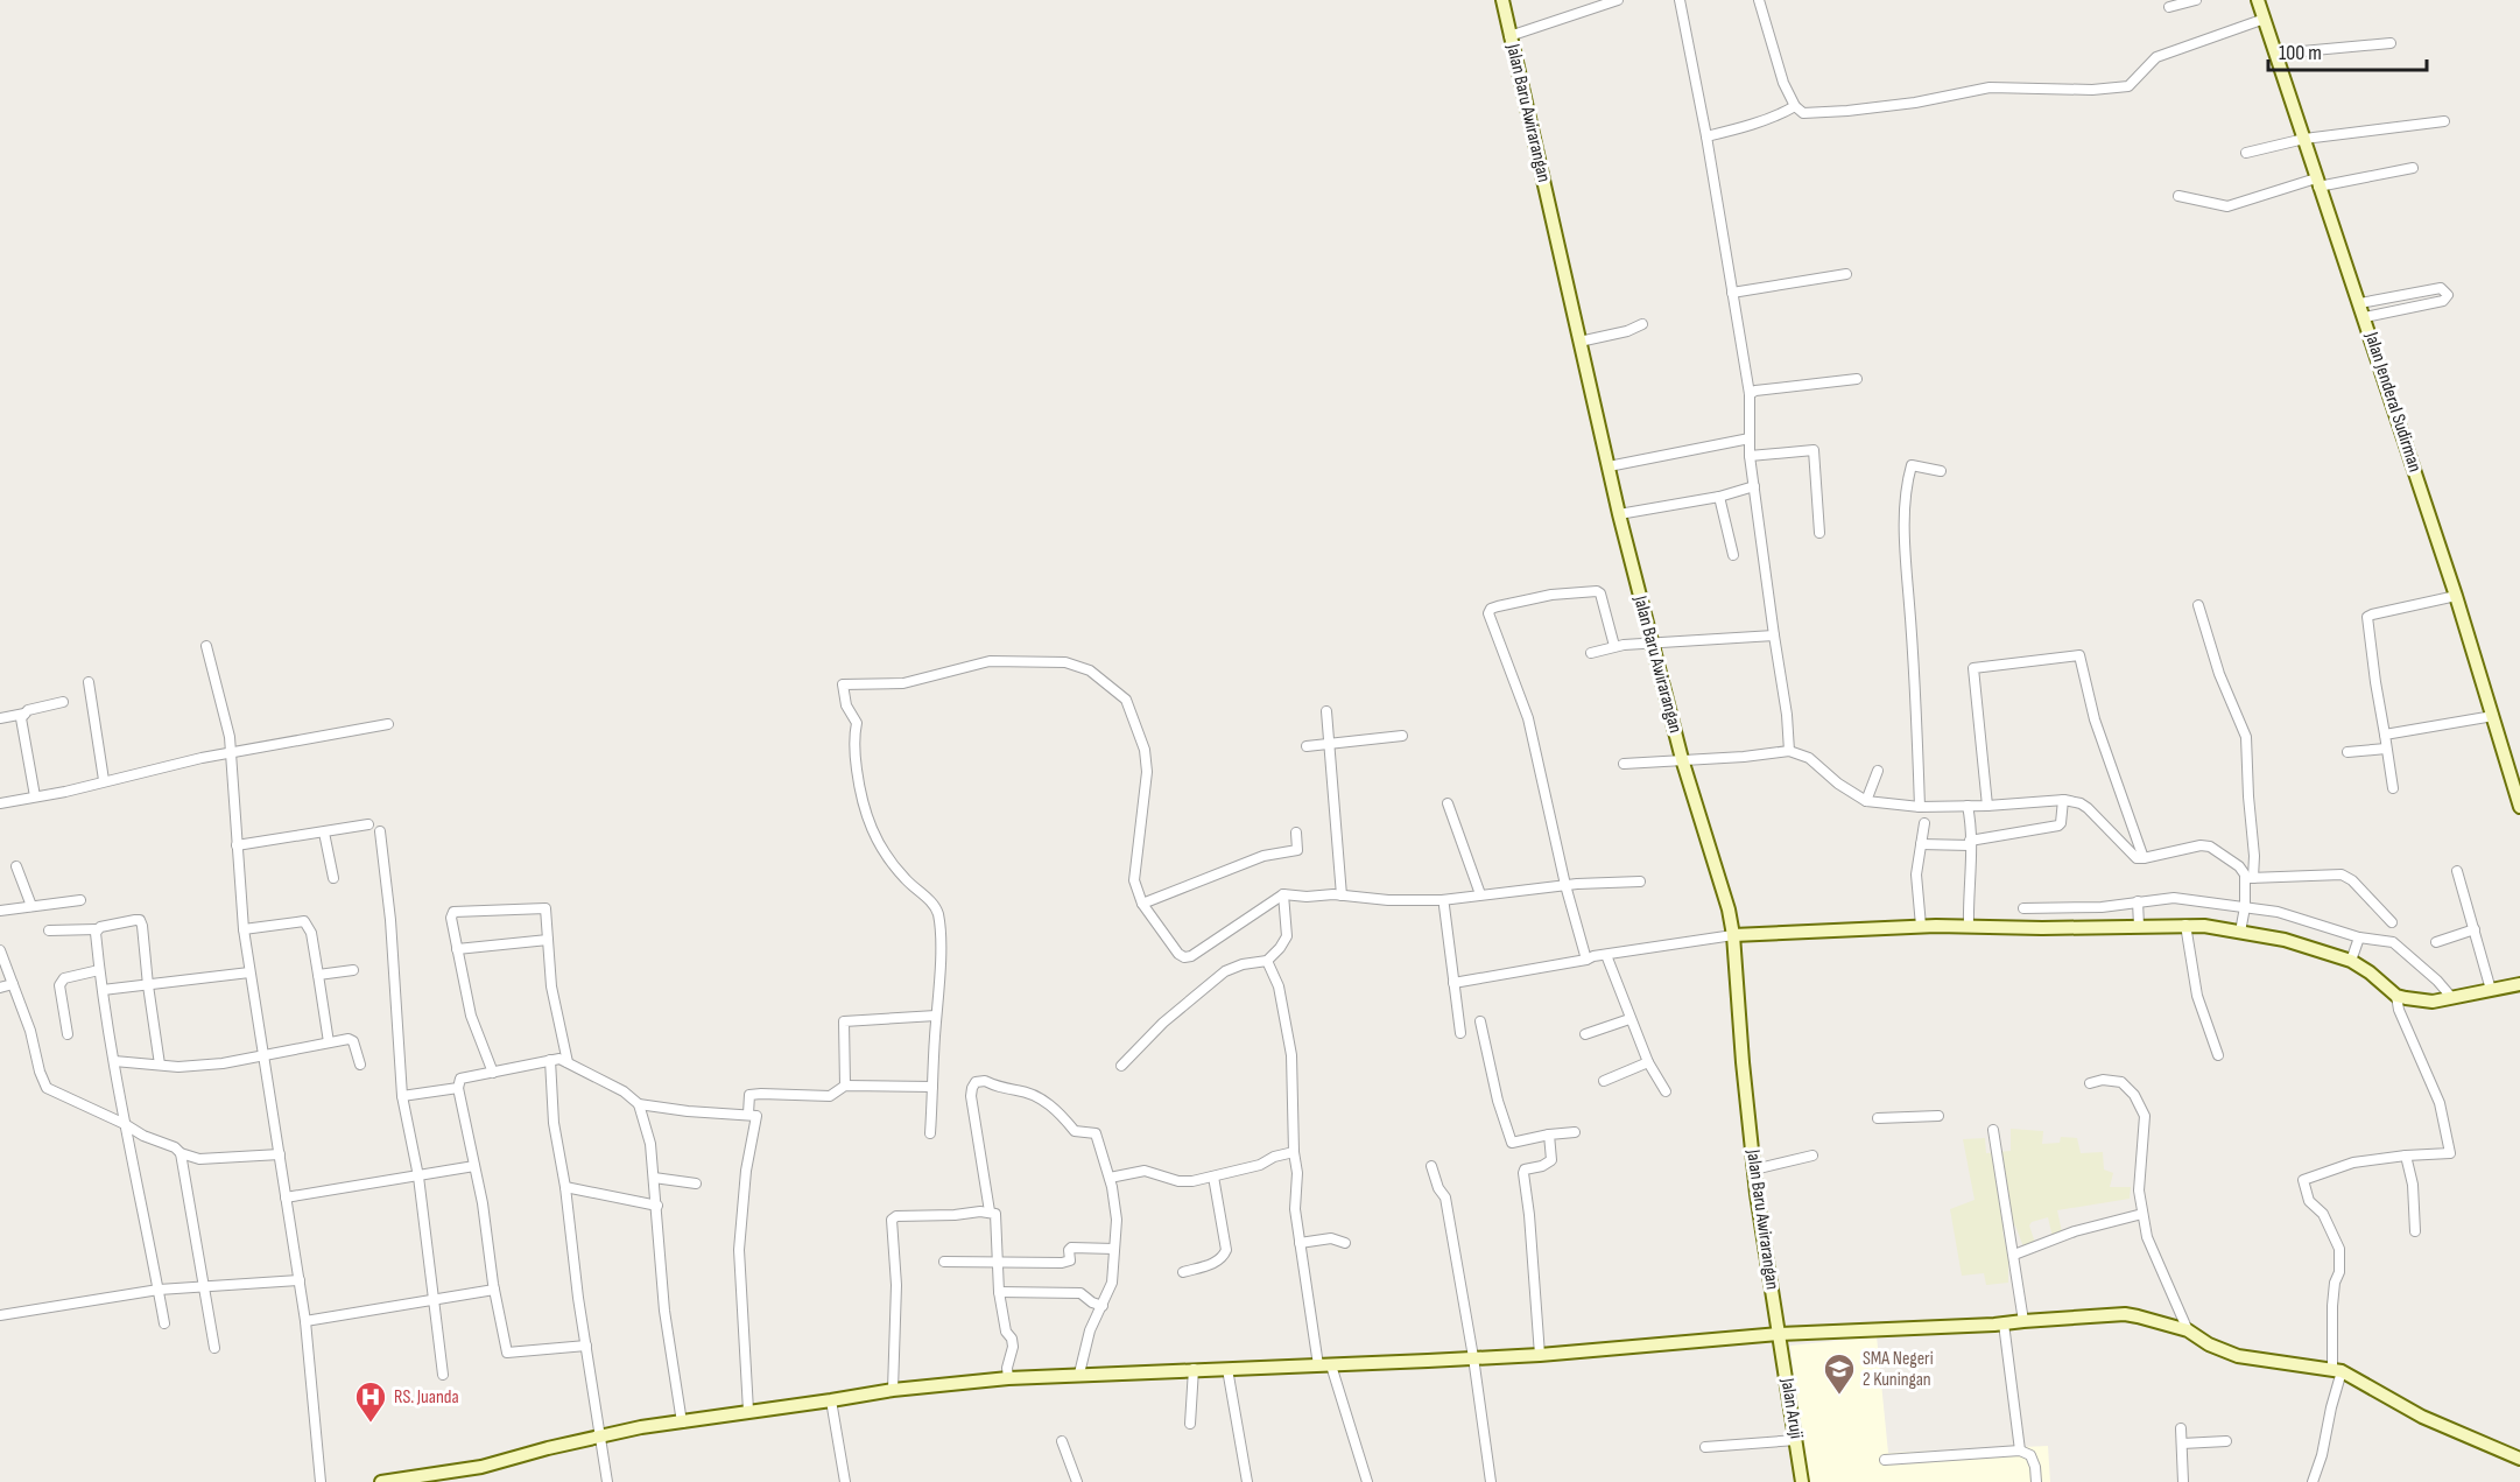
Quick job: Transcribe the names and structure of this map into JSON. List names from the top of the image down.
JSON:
{
  "streets": {
    "street": ["Jalan Baru Awirarangan", "Jalan Jenderal Sudirman", "Jalan Aruji"]
  },
  "crossings": [
    ["Jalan Baru Awirarangan", "Jalan Aruji"]
  ],
  "places": {
    "school or university": ["SMA Negeri 2 Kuningan"],
    "hospital": ["RS. Juanda"]
  },
  "scale_bar": "100 m"
}
